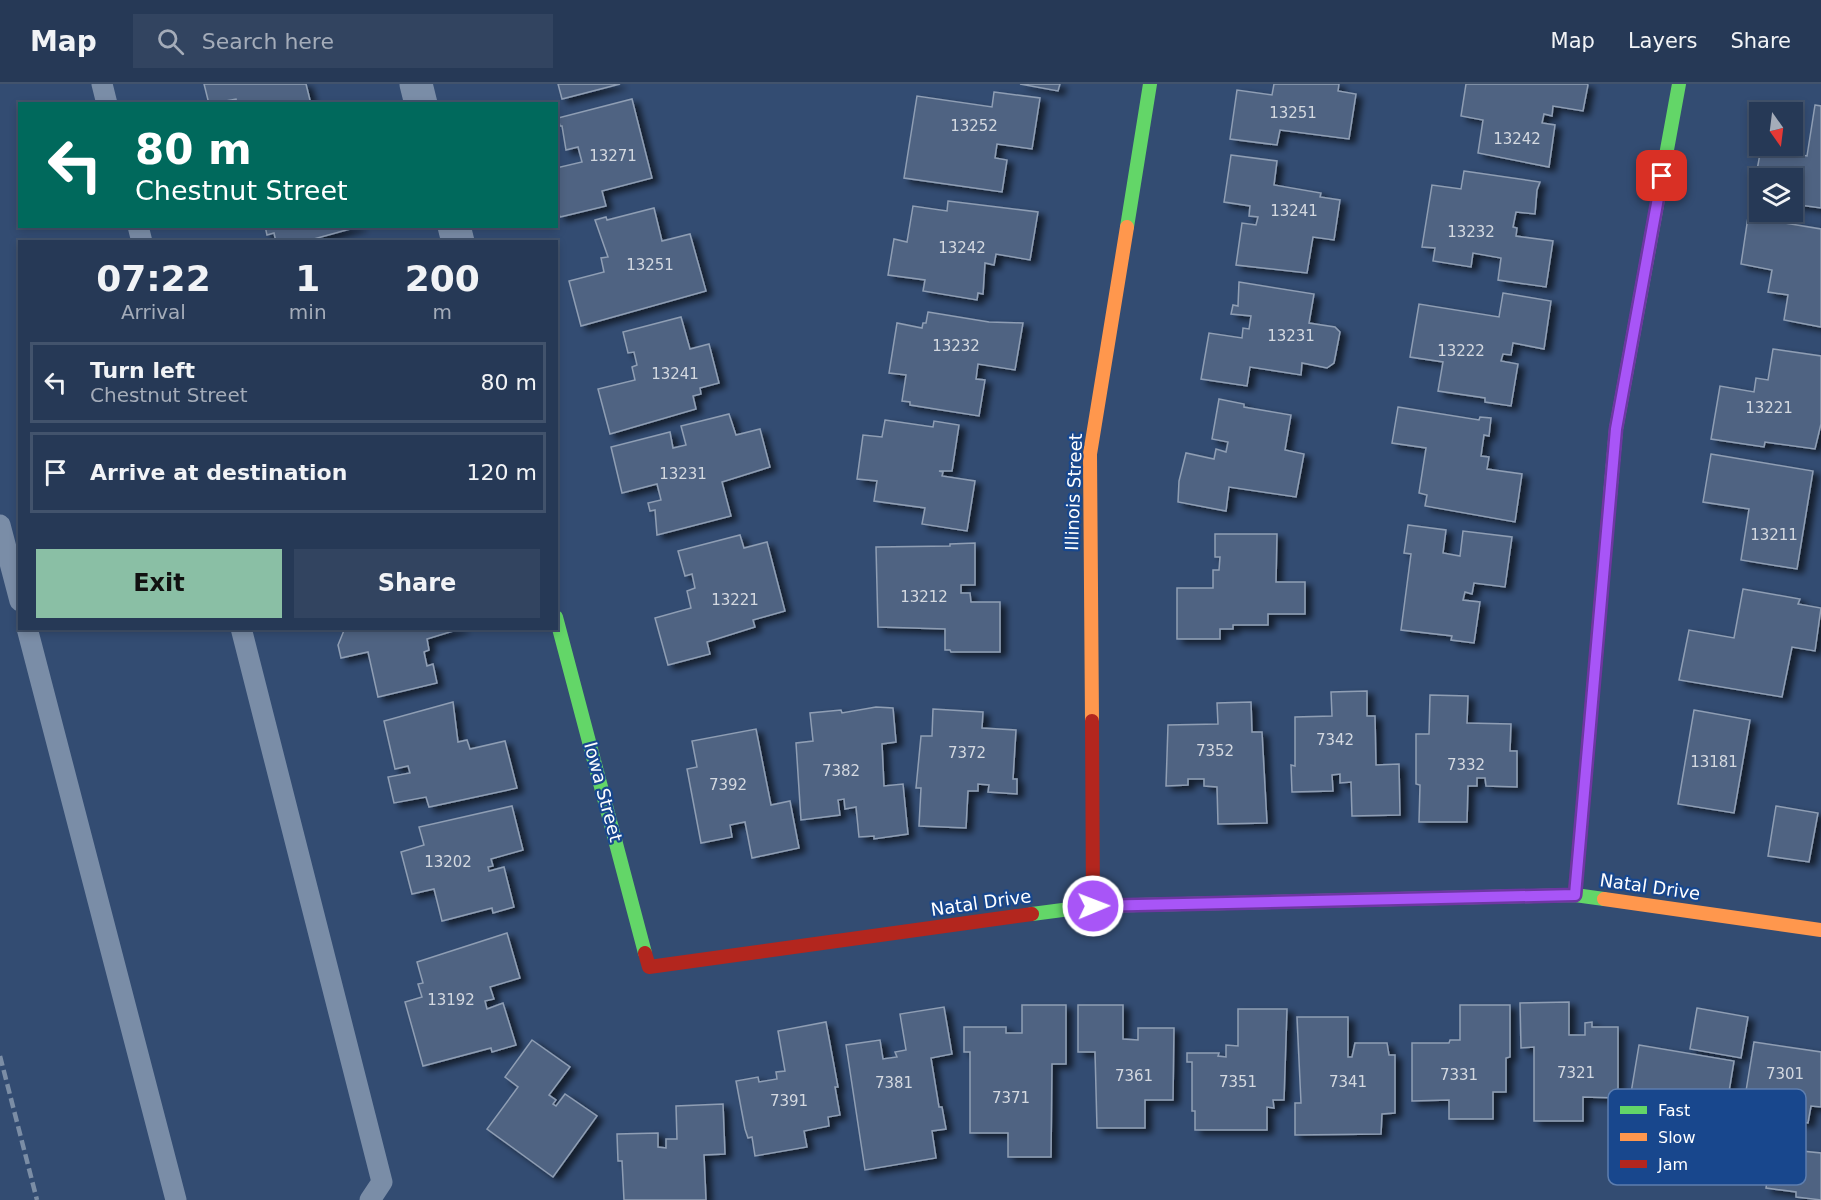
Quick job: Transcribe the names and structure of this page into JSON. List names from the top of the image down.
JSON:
{
  "streets": {
    "street": ["Illinois Street", "Iowa Street", "Natal Drive"]
  },
  "crossings": [
    ["Illinois Street", "Natal Drive"],
    ["Iowa Street", "Natal Drive"]
  ],
  "house_numbers": [
    "13251",
    "13252",
    "13242",
    "13271",
    "13241",
    "13232",
    "13242",
    "13251",
    "13231",
    "13232",
    "13222",
    "13241",
    "13221",
    "13231",
    "13211",
    "13212",
    "13221",
    "7342",
    "7352",
    "7372",
    "13181",
    "7332",
    "7382",
    "7392",
    "13202",
    "13192",
    "7321",
    "7301",
    "7331",
    "7361",
    "7351",
    "7341",
    "7381",
    "7371",
    "7391"
  ],
  "legend": ["Fast", "Slow", "Jam"],
  "north": "bottom",
  "page": {
    "header": "Map",
    "search": "Search here",
    "nav": ["Map", "Layers", "Share"],
    "turn": ["80 m", "Chestnut Street"],
    "eta": [
      "07:22",
      "Arrival",
      "1",
      "min",
      "200",
      "m"
    ],
    "list": [
      {
        "name": "Turn left",
        "note": "Chestnut Street",
        "value": "80 m"
      },
      {
        "name": "Arrive at destination",
        "value": "120 m"
      }
    ],
    "buttons": ["Exit", "Share"]
  }
}
